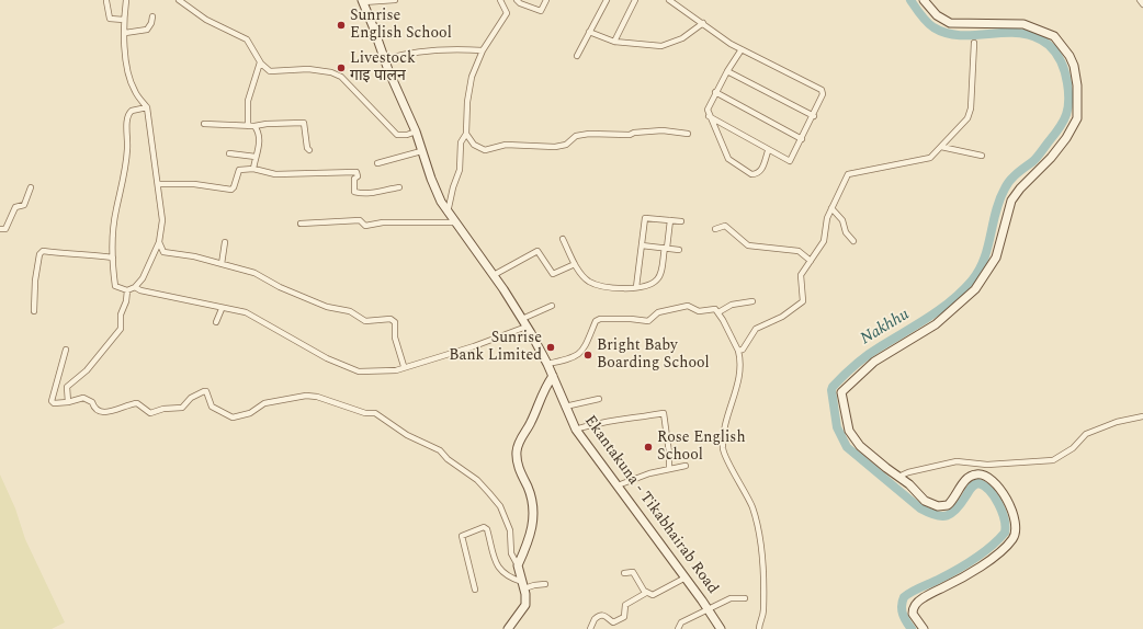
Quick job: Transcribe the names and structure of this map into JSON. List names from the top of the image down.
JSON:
{
  "streets": {
    "street": ["Ekantakuna - Tikabhairab Road"]
  },
  "water": ["Nakhhu"],
  "places": [
    "Sunrise English School",
    "Livestock गाइ पालन",
    "Sunrise Bank Limited",
    "Bright Baby Boarding School",
    "Rose English School"
  ]
}
